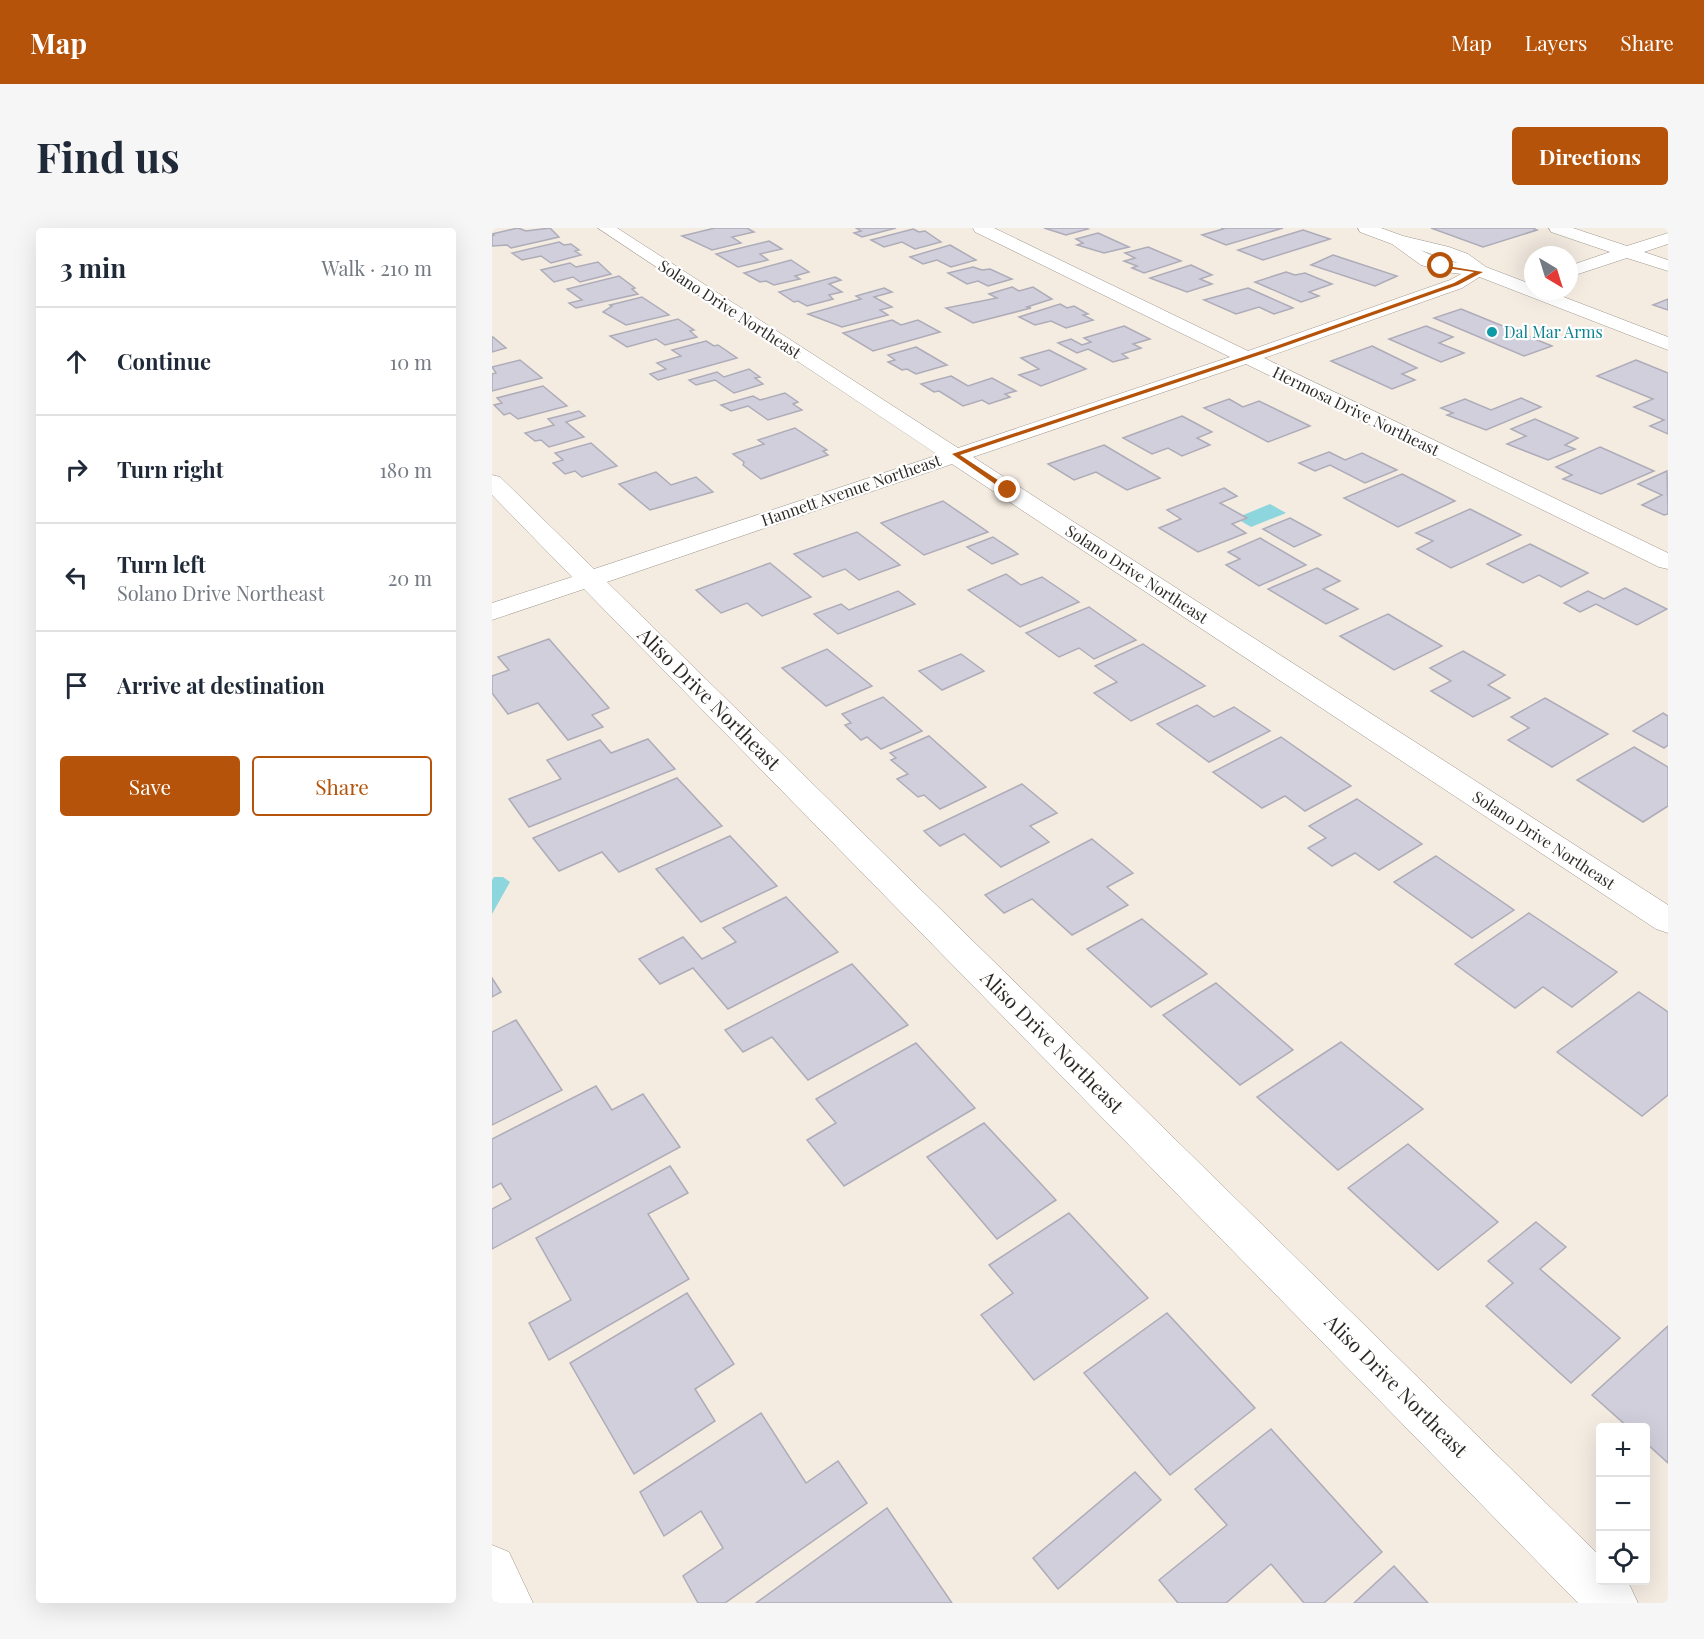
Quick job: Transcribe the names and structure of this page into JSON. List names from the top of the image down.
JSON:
{
  "streets": {
    "street": [
      "Solano Drive Northeast",
      "Hermosa Drive Northeast",
      "Hannett Avenue Northeast",
      "Aliso Drive Northeast"
    ]
  },
  "crossings": [
    ["Solano Drive Northeast", "Hannett Avenue Northeast"],
    ["Hermosa Drive Northeast", "Hannett Avenue Northeast"],
    ["Hannett Avenue Northeast", "Aliso Drive Northeast"]
  ],
  "places": ["Dal Mar Arms"],
  "north": "bottom right",
  "page": {
    "header": "Map",
    "nav": ["Map", "Layers", "Share"],
    "buttons": [
      "Directions",
      ["Save", "Share"]
    ],
    "title": "Find us",
    "heading": ["3 min", "Walk · 210 m"],
    "list": [
      ["Continue", "10 m"],
      ["Turn right", "180 m"],
      ["Turn left", "Solano Drive Northeast", "20 m"],
      "Arrive at destination"
    ],
    "map_buttons": ["+", "−"]
  }
}
